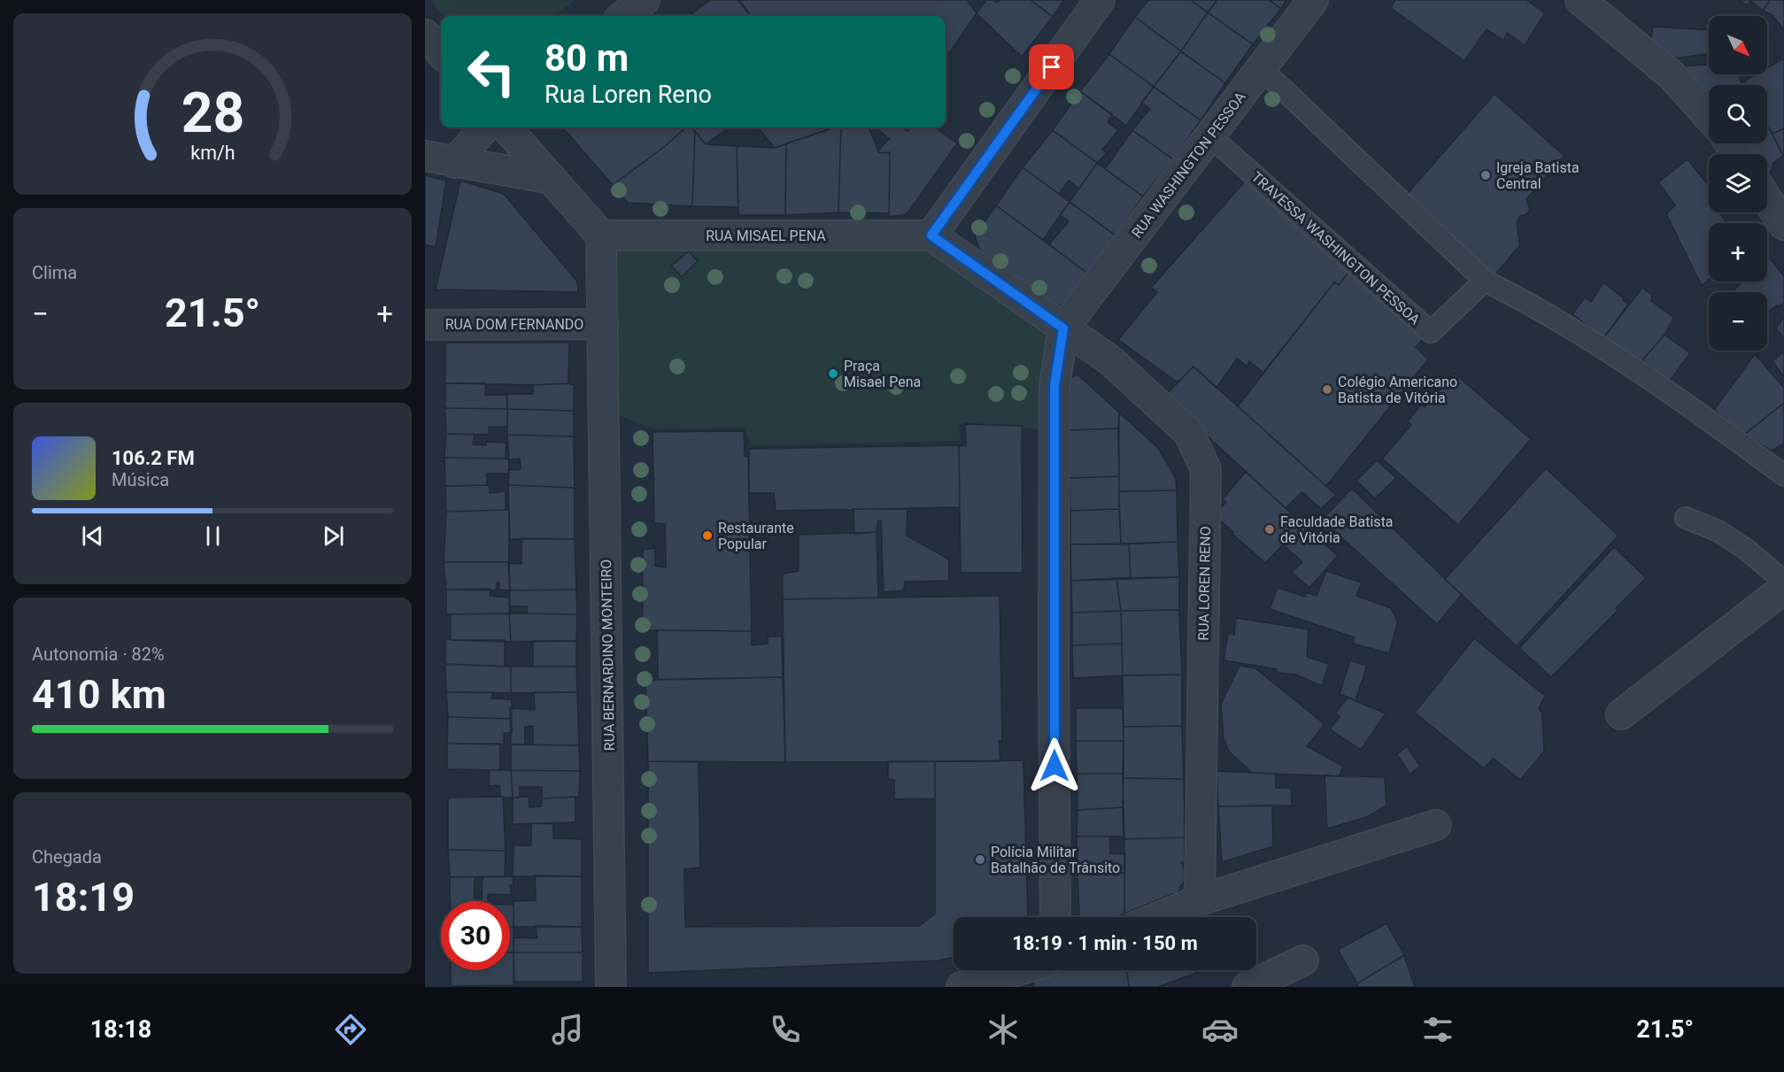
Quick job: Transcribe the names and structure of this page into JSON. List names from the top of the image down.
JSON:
{
  "streets": {
    "street": [
      "RUA WASHINGTON PESSOA",
      "RUA MISAEL PENA",
      "RUA DOM FERNANDO",
      "RUA LOREN RENO",
      "RUA BERNARDINO MONTEIRO"
    ],
    "lane": ["TRAVESSA WASHINGTON PESSOA"]
  },
  "crossings": [
    ["RUA WASHINGTON PESSOA", "TRAVESSA WASHINGTON PESSOA"],
    ["RUA WASHINGTON PESSOA", "RUA LOREN RENO"],
    ["RUA MISAEL PENA", "RUA LOREN RENO"],
    ["RUA MISAEL PENA", "RUA BERNARDINO MONTEIRO"],
    ["RUA DOM FERNANDO", "RUA BERNARDINO MONTEIRO"]
  ],
  "places": [
    "Igreja Batista Central",
    "Praça Misael Pena",
    "Colégio Americano Batista de Vitória",
    "Faculdade Batista de Vitória",
    "Restaurante Popular",
    "Polícia Militar Batalhão de Trânsito"
  ],
  "north": "bottom right",
  "page": {
    "map_buttons": ["+", "−"],
    "turn": ["80 m", "Rua Loren Reno"],
    "tile": [
      "Clima",
      ["Autonomia · 82%", "410 km"],
      ["Chegada", "18:19"]
    ],
    "heat": ["−", "21.5°", "+"],
    "song": ["106.2 FM", "Música"],
    "limit": "30",
    "trip": "18:19 · 1 min · 150 m",
    "tabs": ["18:18", "21.5°"],
    "gauge": ["28", "km/h"]
  }
}
